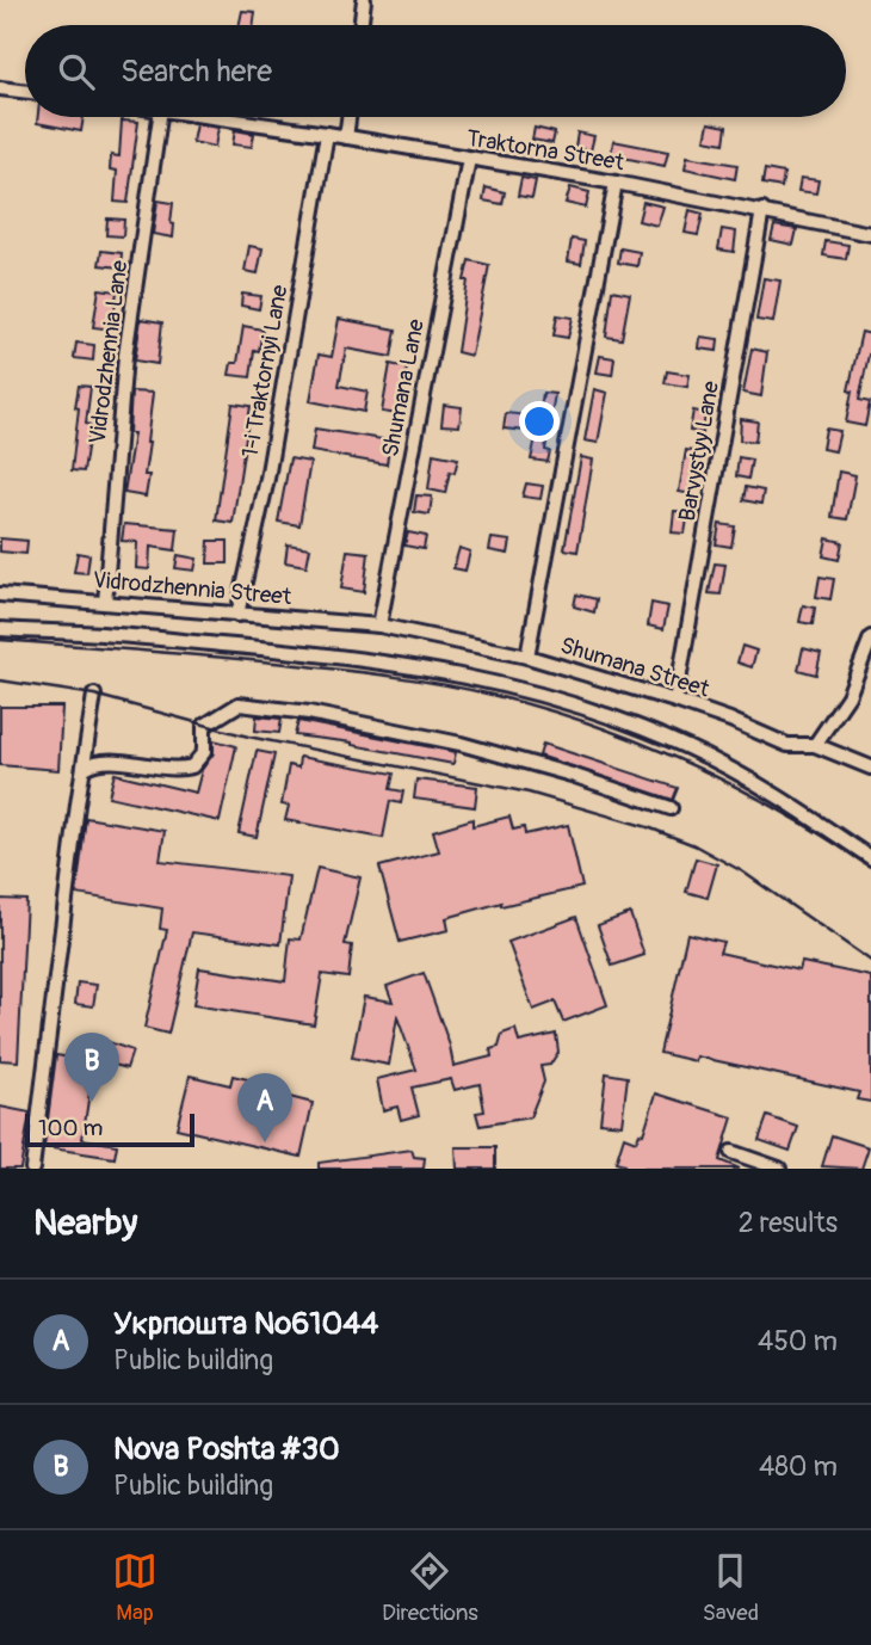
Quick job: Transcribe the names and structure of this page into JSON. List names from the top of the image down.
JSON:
{
  "streets": {
    "street": [
      "Traktorna Street",
      "Vidrodzhennia Lane",
      "1-i Traktornyi Lane",
      "Shumana Lane",
      "Barvystyy Lane",
      "Vidrodzhennia Street",
      "Shumana Street"
    ]
  },
  "crossings": [
    ["Traktorna Street", "1-i Traktornyi Lane"],
    ["Traktorna Street", "Shumana Lane"],
    ["Traktorna Street", "Barvystyy Lane"],
    ["Vidrodzhennia Lane", "Vidrodzhennia Street"],
    ["1-i Traktornyi Lane", "Vidrodzhennia Street"],
    ["Shumana Lane", "Vidrodzhennia Street"],
    ["Shumana Lane", "Shumana Street"],
    ["Barvystyy Lane", "Shumana Street"],
    ["Vidrodzhennia Street", "Shumana Street"]
  ],
  "scale_bar": "100 m",
  "page": {
    "search": "Search here",
    "pins": ["B", "A"],
    "scale": "100 m",
    "heading": ["Nearby", "2 results"],
    "list": [
      {
        "mark": "A",
        "name": "Укрпошта №61044",
        "note": "Public building",
        "value": "450 m"
      },
      {
        "mark": "B",
        "name": "Nova Poshta #30",
        "note": "Public building",
        "value": "480 m"
      }
    ],
    "nav": ["Map", "Directions", "Saved"]
  }
}
